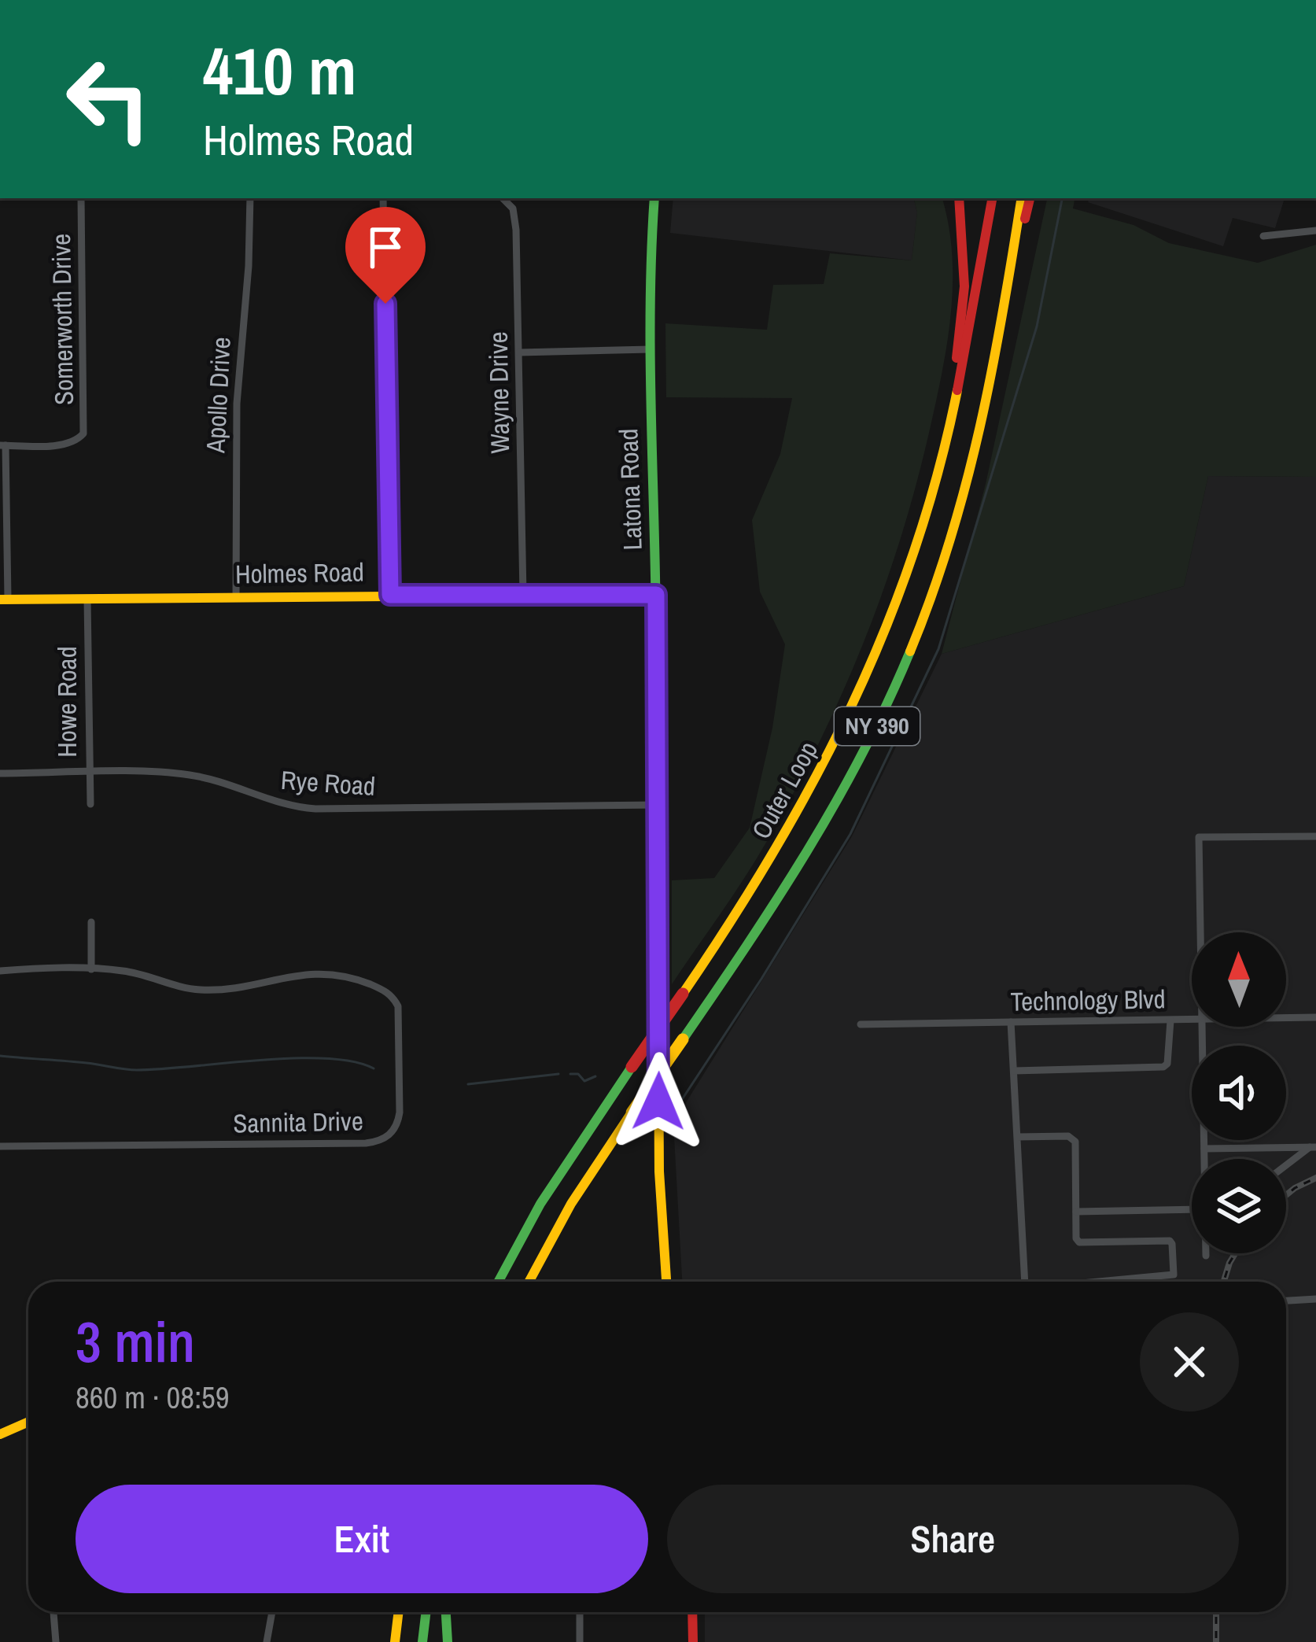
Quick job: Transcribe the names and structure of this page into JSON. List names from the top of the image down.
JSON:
{
  "streets": {
    "main road": [
      "Latona Road",
      "Holmes Road",
      "NY 390",
      "Outer Loop"
    ],
    "street": [
      "Somerworth Drive",
      "Wayne Drive",
      "Apollo Drive",
      "Howe Road",
      "Rye Road",
      "Technology Blvd",
      "Sannita Drive"
    ]
  },
  "crossings": [
    ["Somerworth Drive", "Holmes Road"],
    ["Wayne Drive", "Holmes Road"],
    ["Apollo Drive", "Holmes Road"],
    ["Latona Road", "Holmes Road"],
    ["Latona Road", "Rye Road"],
    ["Holmes Road", "Howe Road"],
    ["Howe Road", "Rye Road"]
  ],
  "north": "top",
  "page": {
    "turn": ["410 m", "Holmes Road"],
    "heading": ["3 min", "860 m · 08:59"],
    "buttons": ["Exit", "Share"]
  }
}
